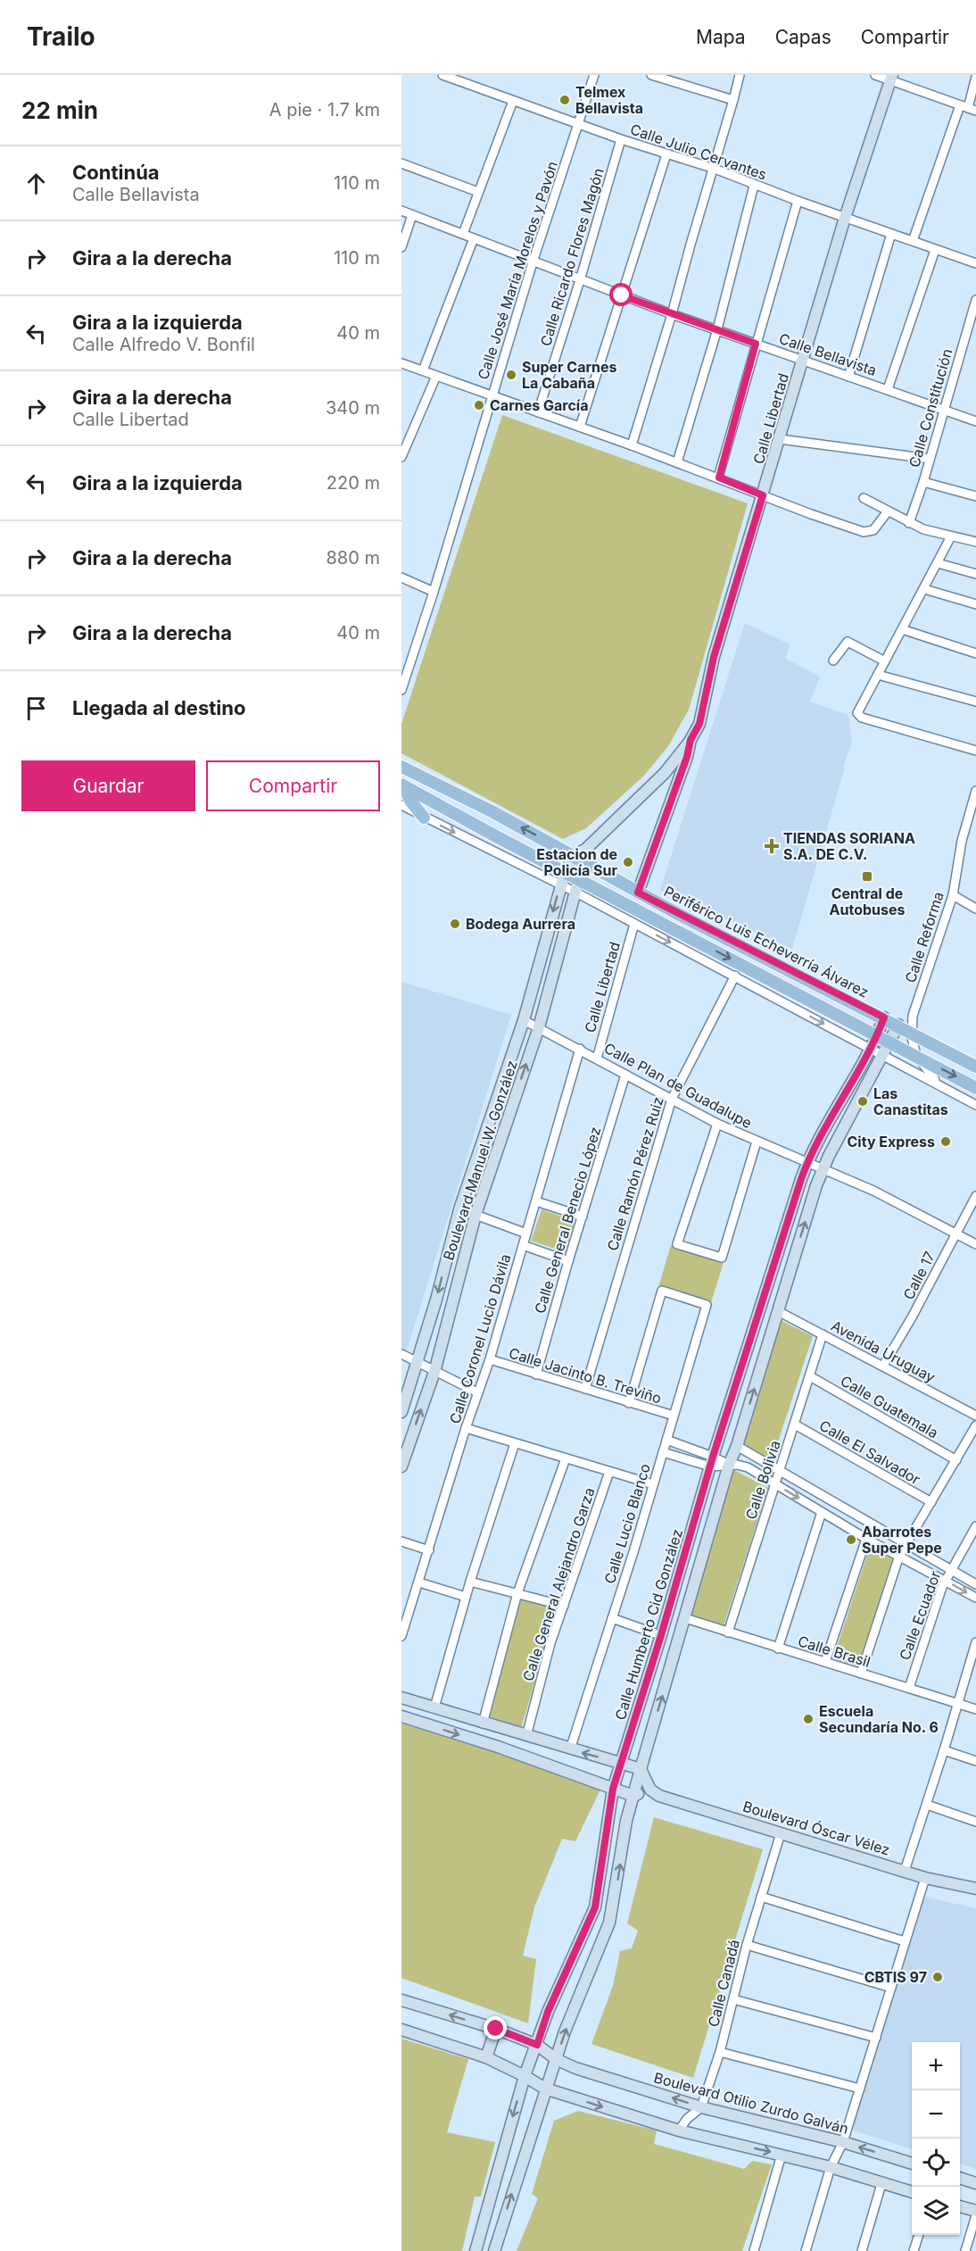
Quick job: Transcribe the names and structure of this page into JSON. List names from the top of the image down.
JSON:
{
  "streets": {
    "main road": ["Periférico Luis Echeverría Álvarez"],
    "street": [
      "Calle Julio Cervantes",
      "Calle Ricardo Flores Magón",
      "Calle José María Morelos y Pavón",
      "Calle Bellavista",
      "Calle Constitución",
      "Calle Libertad",
      "Calle Reforma",
      "Calle Plan de Guadalupe",
      "Boulevard Manuel W. González",
      "Calle Ramón Pérez Ruiz",
      "Calle General Benecio López",
      "Calle 17",
      "Calle Coronel Lucio Dávila",
      "Avenida Uruguay",
      "Calle Jacinto B. Treviño",
      "Calle Guatemala",
      "Calle El Salvador",
      "Calle Bolivia",
      "Calle Lucio Blanco",
      "Calle General Alejandro Garza",
      "Calle Ecuador",
      "Calle Humberto Cid González",
      "Calle Brasil",
      "Boulevard Óscar Vélez",
      "Calle Canadá",
      "Boulevard Otilio Zurdo Galván"
    ]
  },
  "crossings": [
    ["Calle Julio Cervantes", "Calle Ricardo Flores Magón"],
    ["Calle Julio Cervantes", "Calle José María Morelos y Pavón"],
    ["Calle Julio Cervantes", "Calle Libertad"],
    ["Calle Ricardo Flores Magón", "Calle Bellavista"],
    ["Calle José María Morelos y Pavón", "Calle Bellavista"],
    ["Calle Bellavista", "Calle Constitución"],
    ["Calle Bellavista", "Calle Libertad"],
    ["Calle Libertad", "Periférico Luis Echeverría Álvarez"],
    ["Calle Libertad", "Calle Plan de Guadalupe"],
    ["Calle Reforma", "Periférico Luis Echeverría Álvarez"],
    ["Periférico Luis Echeverría Álvarez", "Boulevard Manuel W. González"],
    ["Periférico Luis Echeverría Álvarez", "Calle Humberto Cid González"],
    ["Calle Plan de Guadalupe", "Boulevard Manuel W. González"],
    ["Calle Plan de Guadalupe", "Calle Ramón Pérez Ruiz"],
    ["Calle Plan de Guadalupe", "Calle General Benecio López"],
    ["Calle Plan de Guadalupe", "Calle 17"],
    ["Calle Plan de Guadalupe", "Calle Coronel Lucio Dávila"],
    ["Calle Plan de Guadalupe", "Calle Humberto Cid González"],
    ["Calle Ramón Pérez Ruiz", "Calle Jacinto B. Treviño"],
    ["Calle General Benecio López", "Calle Jacinto B. Treviño"],
    ["Calle 17", "Avenida Uruguay"],
    ["Calle Coronel Lucio Dávila", "Calle Jacinto B. Treviño"],
    ["Avenida Uruguay", "Calle Bolivia"],
    ["Calle Jacinto B. Treviño", "Calle Lucio Blanco"],
    ["Calle Guatemala", "Calle Bolivia"],
    ["Calle El Salvador", "Calle Bolivia"],
    ["Calle Bolivia", "Calle Brasil"],
    ["Calle Ecuador", "Calle Brasil"],
    ["Calle Humberto Cid González", "Boulevard Otilio Zurdo Galván"],
    ["Boulevard Óscar Vélez", "Calle Canadá"],
    ["Calle Canadá", "Boulevard Otilio Zurdo Galván"]
  ],
  "places": {
    "other": [
      "Telmex Bellavista",
      "Super Carnes La Cabaña",
      "Carnes García",
      "Estacion de Policía Sur",
      "Bodega Aurrera",
      "Las Canastitas",
      "City Express",
      "Abarrotes Super Pepe",
      "Escuela Secundaría No. 6",
      "CBTIS 97"
    ],
    "health": ["TIENDAS SORIANA S.A. DE C.V."],
    "transit": ["Central de Autobuses"]
  },
  "page": {
    "header": "Trailo",
    "nav": ["Mapa", "Capas", "Compartir"],
    "heading": ["22 min", "A pie · 1.7 km"],
    "list": [
      ["Continúa", "Calle Bellavista", "110 m"],
      ["Gira a la derecha", "110 m"],
      ["Gira a la izquierda", "Calle Alfredo V. Bonfil", "40 m"],
      ["Gira a la derecha", "Calle Libertad", "340 m"],
      ["Gira a la izquierda", "220 m"],
      ["Gira a la derecha", "880 m"],
      ["Gira a la derecha", "40 m"],
      "Llegada al destino"
    ],
    "buttons": ["Guardar", "Compartir"],
    "map_buttons": ["+", "−"]
  }
}
